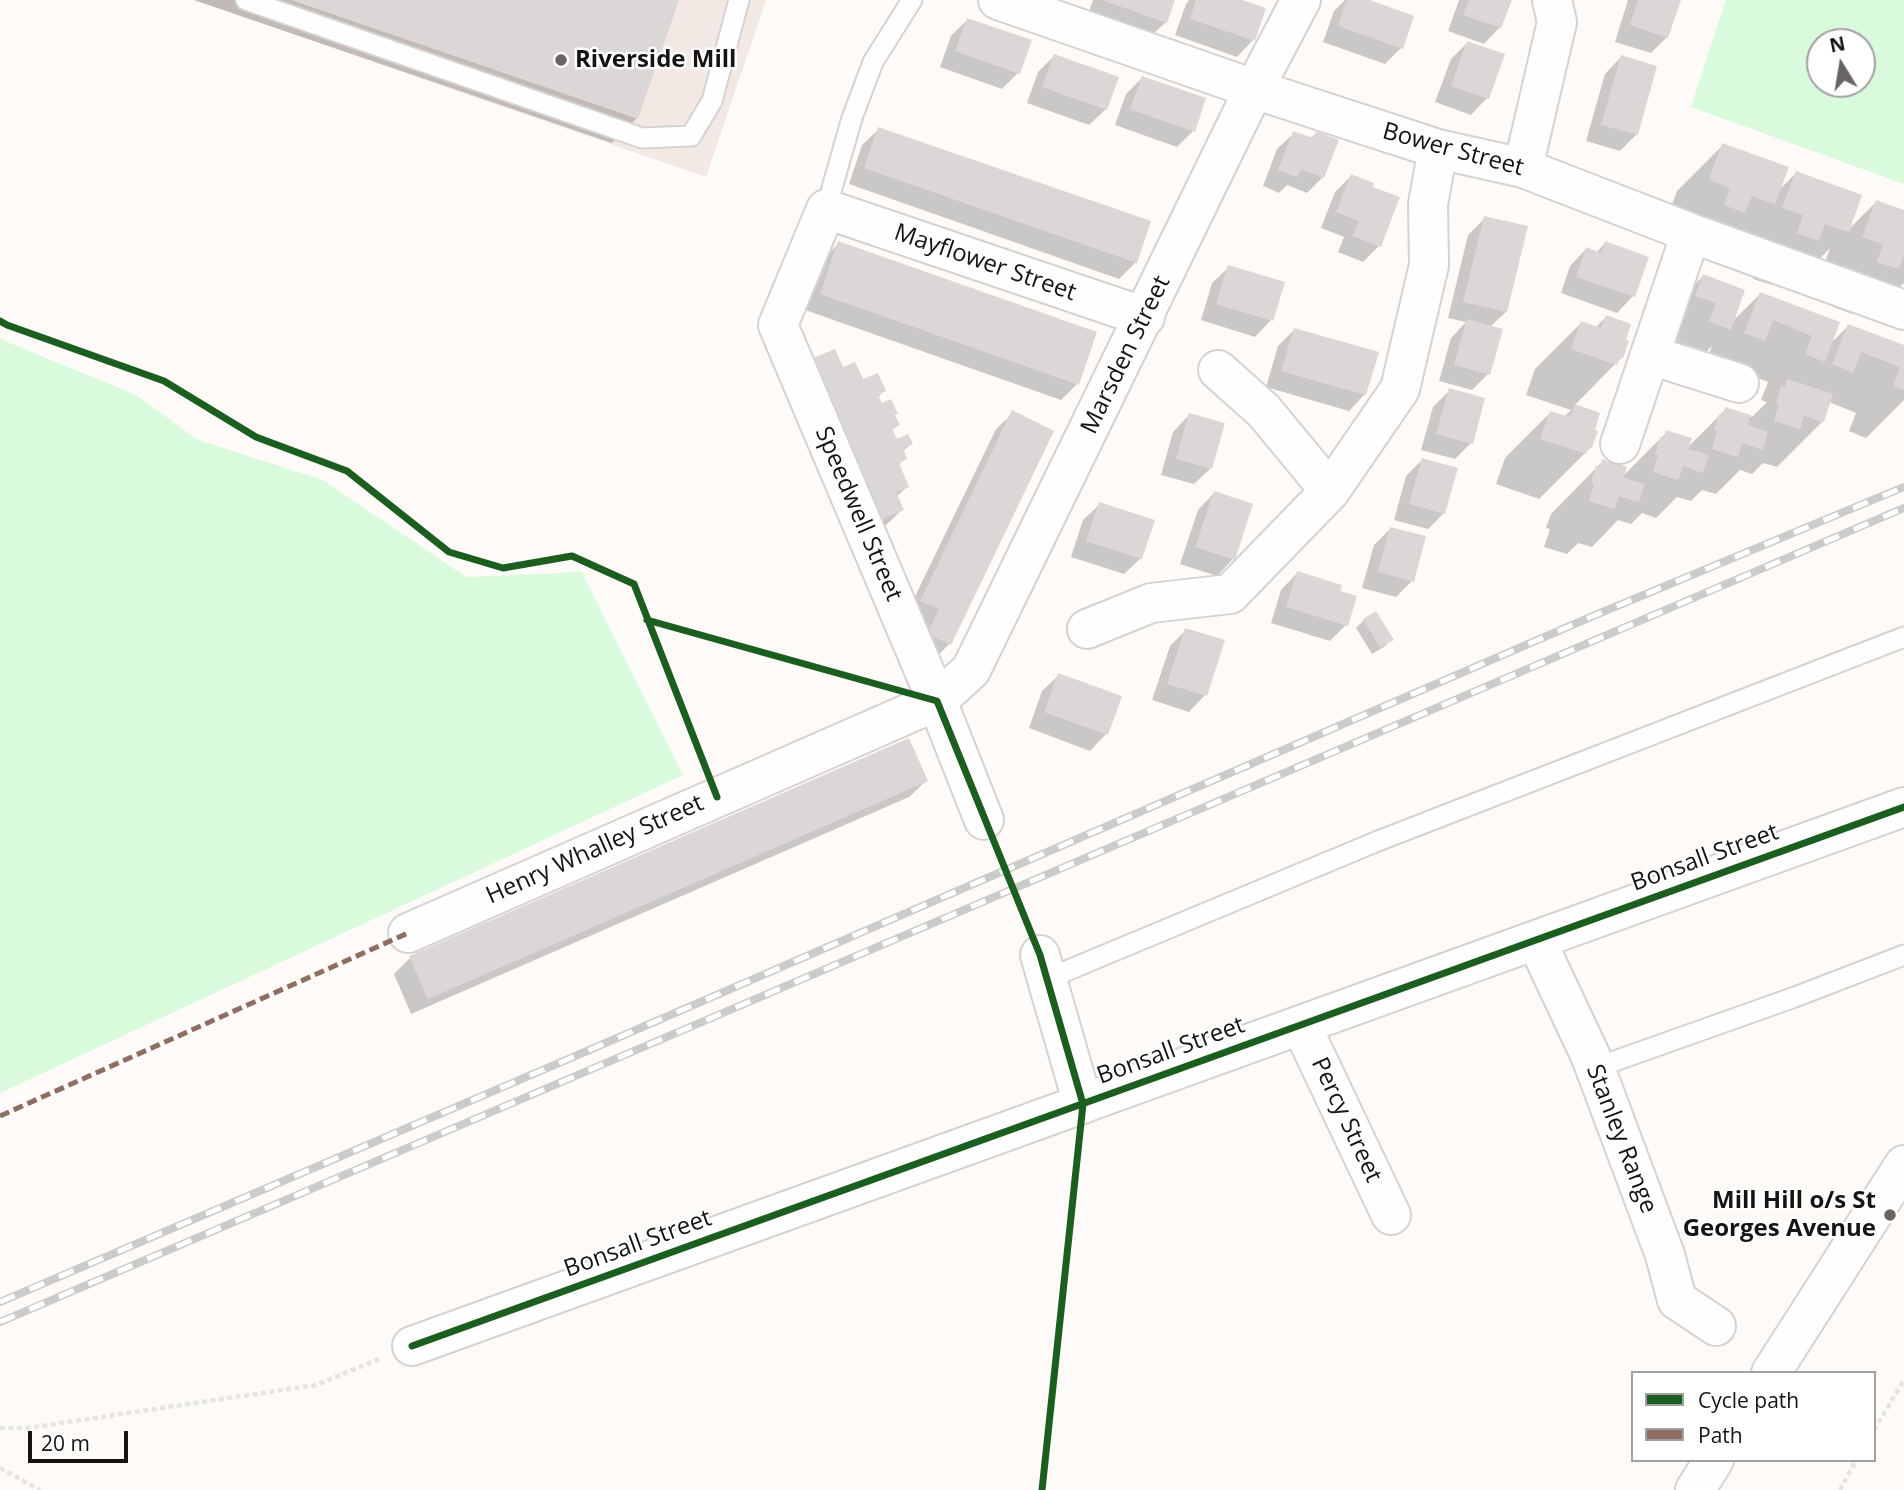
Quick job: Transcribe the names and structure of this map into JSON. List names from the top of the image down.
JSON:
{
  "streets": {
    "street": [
      "Bower Street",
      "Mayflower Street",
      "Marsden Street",
      "Speedwell Street",
      "Henry Whalley Street",
      "Bonsall Street",
      "Percy Street",
      "Stanley Range"
    ]
  },
  "crossings": [
    ["Bower Street", "Marsden Street"],
    ["Mayflower Street", "Marsden Street"],
    ["Mayflower Street", "Speedwell Street"],
    ["Marsden Street", "Speedwell Street"],
    ["Marsden Street", "Henry Whalley Street"],
    ["Speedwell Street", "Henry Whalley Street"],
    ["Bonsall Street", "Percy Street"],
    ["Bonsall Street", "Stanley Range"]
  ],
  "places": ["Riverside Mill", "Mill Hill o/s St Georges Avenue"],
  "legend": ["Cycle path", "Path"],
  "scale_bar": "20 m",
  "north": "top"
}
